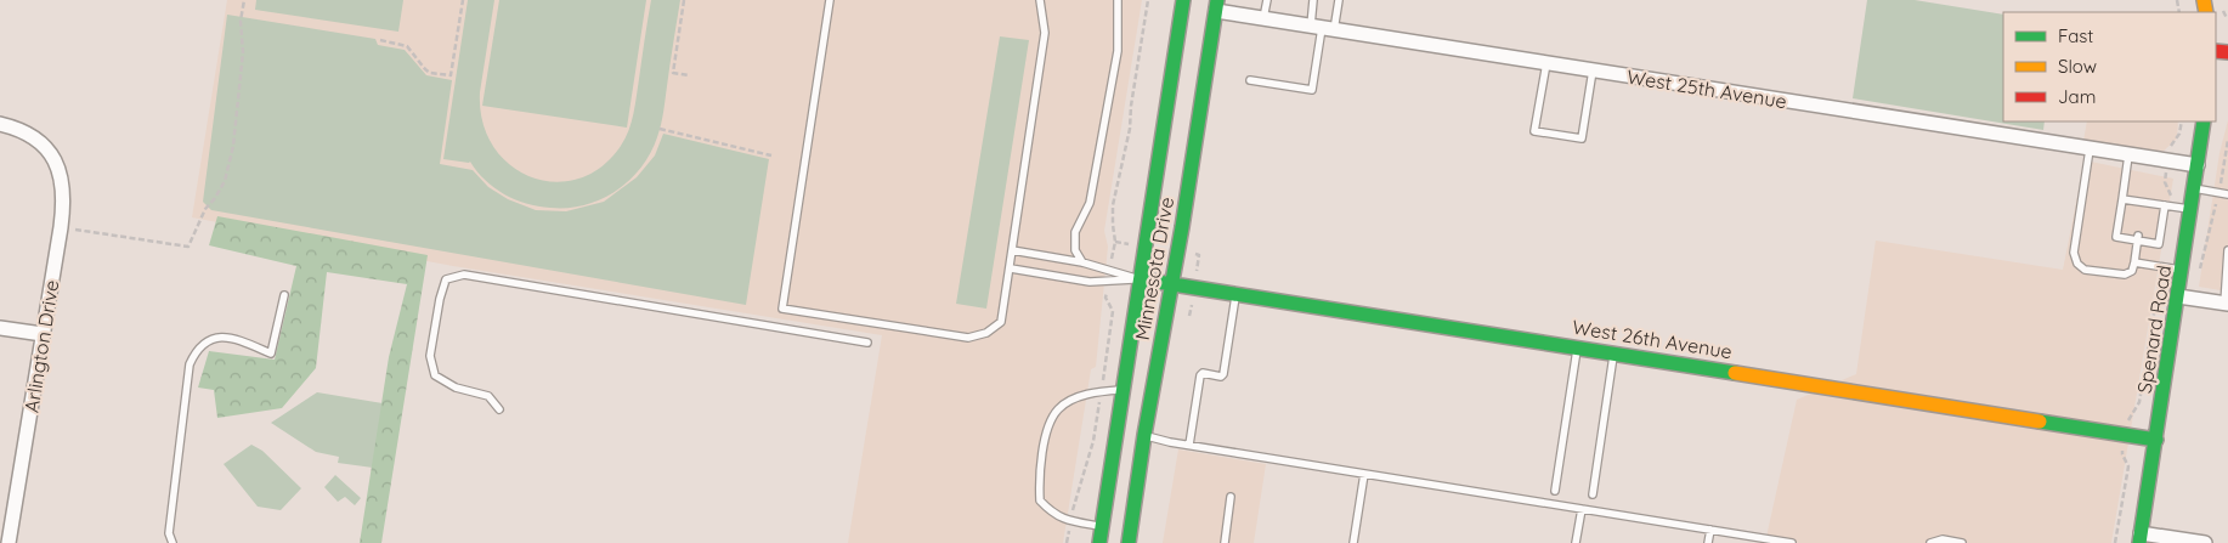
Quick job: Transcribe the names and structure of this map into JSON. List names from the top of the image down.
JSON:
{
  "streets": {
    "main road": ["Minnesota Drive", "Spenard Road", "West 26th Avenue"],
    "street": ["West 25th Avenue", "Arlington Drive"]
  },
  "crossings": [
    ["West 25th Avenue", "Minnesota Drive"],
    ["West 25th Avenue", "Spenard Road"],
    ["Minnesota Drive", "West 26th Avenue"],
    ["Spenard Road", "West 26th Avenue"]
  ],
  "legend": ["Fast", "Slow", "Jam"]
}
